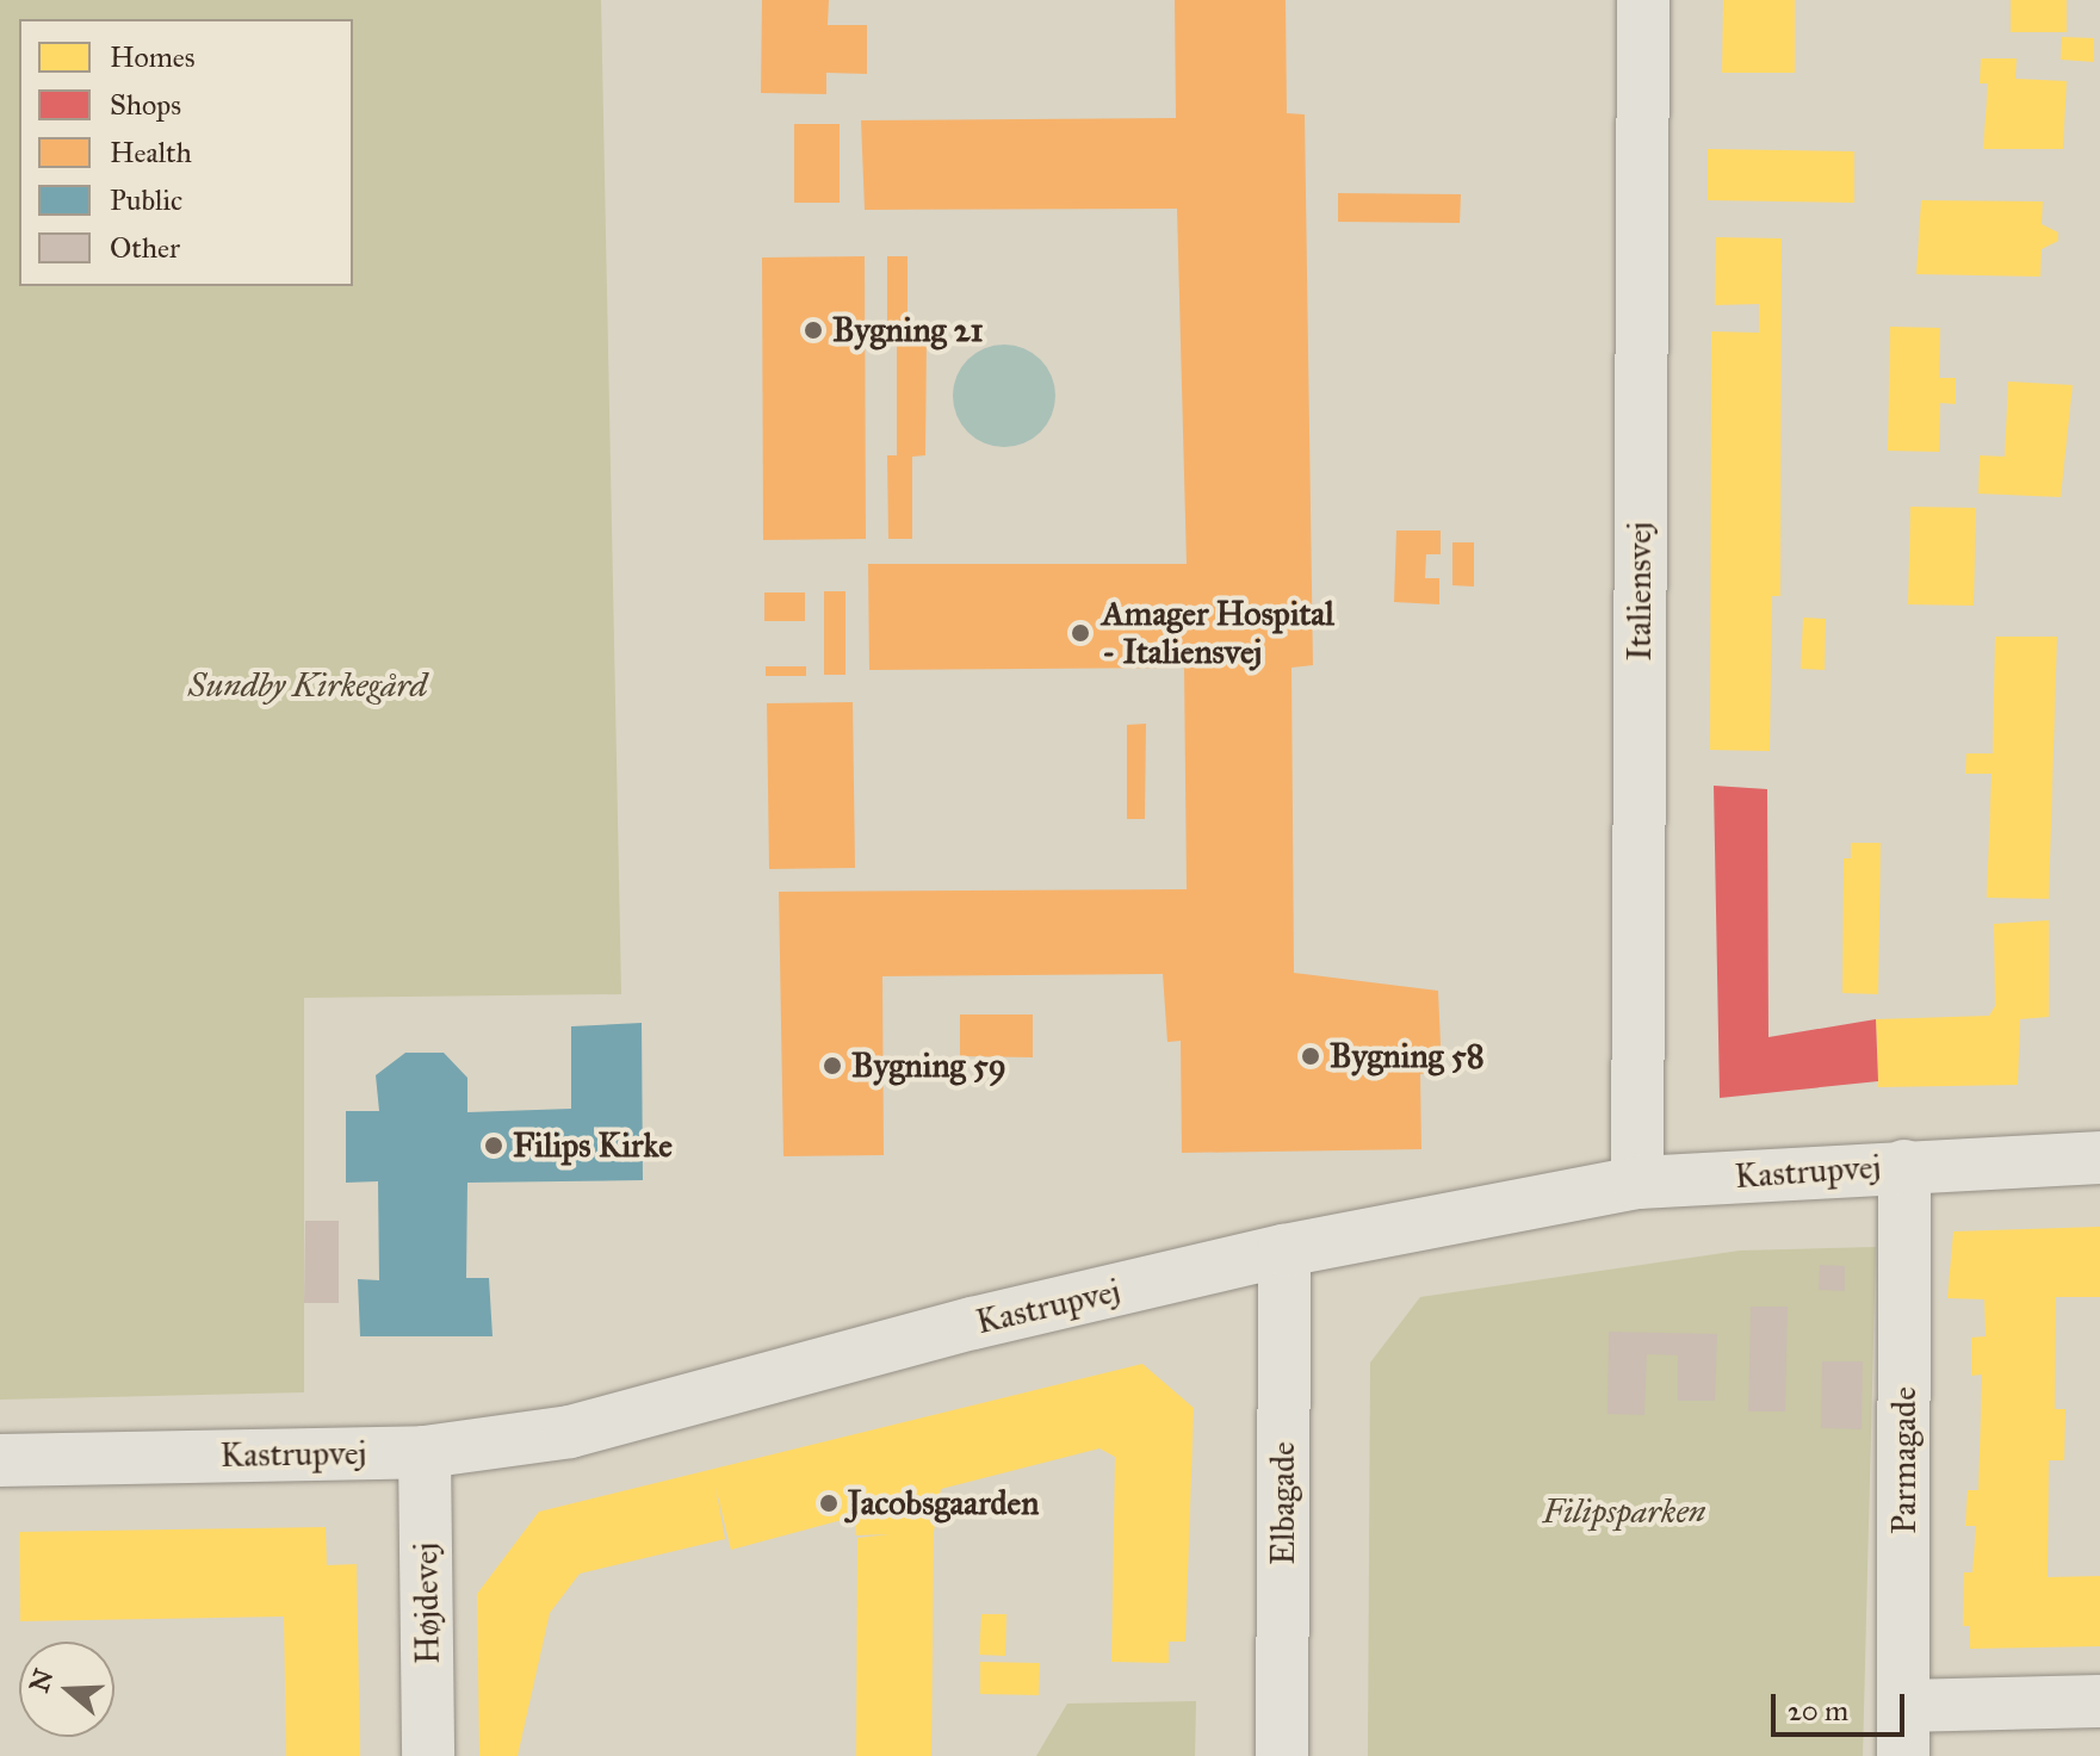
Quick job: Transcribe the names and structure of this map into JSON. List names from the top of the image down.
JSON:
{
  "streets": {
    "street": [
      "Italiensvej",
      "Kastrupvej",
      "Parmagade",
      "Elbagade",
      "Højdevej"
    ]
  },
  "crossings": [
    ["Italiensvej", "Kastrupvej"],
    ["Kastrupvej", "Parmagade"],
    ["Kastrupvej", "Elbagade"],
    ["Kastrupvej", "Højdevej"]
  ],
  "parks": ["Sundby Kirkegård", "Filipsparken"],
  "places": [
    "Bygning 21",
    "Amager Hospital - Italiensvej",
    "Bygning 58",
    "Bygning 59",
    "Filips Kirke",
    "Jacobsgaarden"
  ],
  "legend": [
    "Homes",
    "Shops",
    "Health",
    "Public",
    "Other"
  ],
  "scale_bar": "20 m",
  "north": "left"
}
